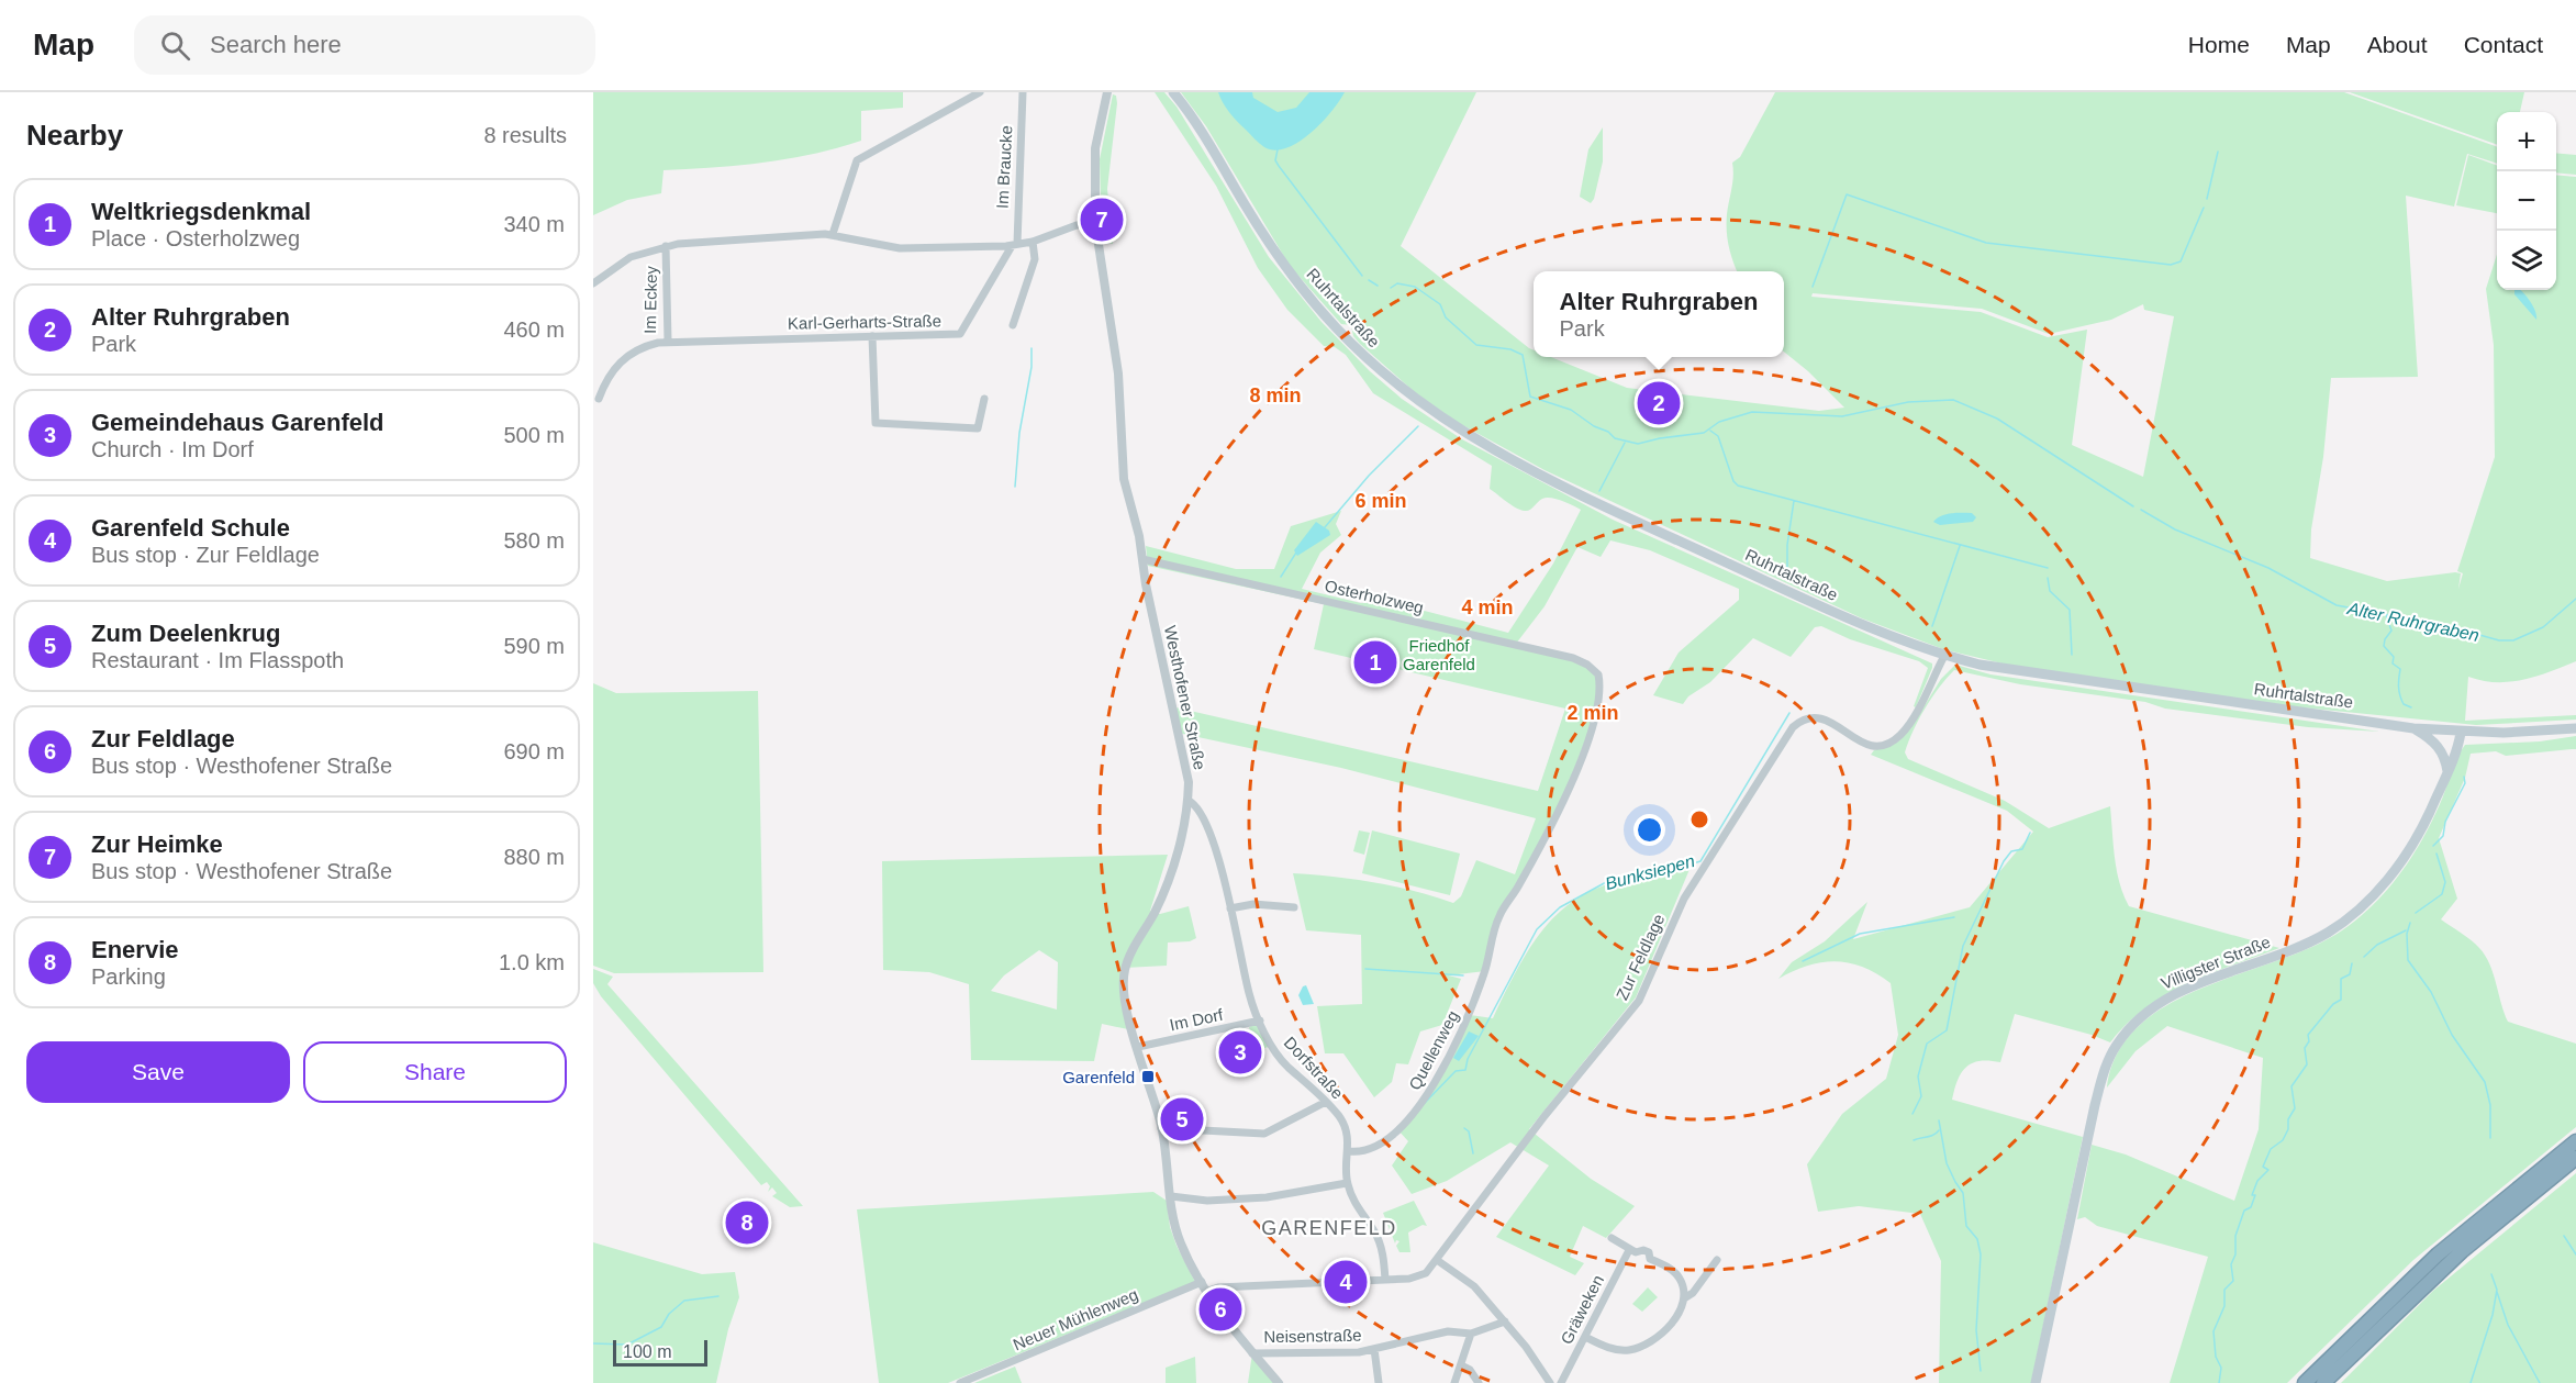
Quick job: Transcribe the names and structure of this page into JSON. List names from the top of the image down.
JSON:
{
  "streets": {
    "main road": ["Ruhrtalstraße", "Villigster Straße"],
    "street": [
      "Im Braucke",
      "Im Eckey",
      "Karl-Gerharts-Straße",
      "Osterholzweg",
      "Westhofener Straße",
      "Zur Feldlage",
      "Im Dorf",
      "Quellenweg",
      "Dorfstraße",
      "Gräweken",
      "Neuer Mühlenweg",
      "Neisenstraße"
    ]
  },
  "crossings": [
    ["Im Braucke", "Karl-Gerharts-Straße"],
    ["Im Eckey", "Karl-Gerharts-Straße"],
    ["Ruhrtalstraße", "Zur Feldlage"],
    ["Ruhrtalstraße", "Villigster Straße"],
    ["Osterholzweg", "Westhofener Straße"],
    ["Osterholzweg", "Quellenweg"],
    ["Westhofener Straße", "Zur Feldlage"],
    ["Westhofener Straße", "Im Dorf"],
    ["Westhofener Straße", "Dorfstraße"],
    ["Westhofener Straße", "Neuer Mühlenweg"],
    ["Westhofener Straße", "Neisenstraße"],
    ["Im Dorf", "Dorfstraße"],
    ["Quellenweg", "Dorfstraße"]
  ],
  "districts": ["GARENFELD"],
  "water": ["Alter Ruhrgraben", "Bunksiepen"],
  "parks": ["Friedhof Garenfeld"],
  "places": {
    "transit": ["Garenfeld"]
  },
  "scale_bar": "100 m",
  "page": {
    "header": "Map",
    "search": "Search here",
    "nav": [
      "Home",
      "Map",
      "About",
      "Contact"
    ],
    "heading": ["Nearby", "8 results"],
    "map_buttons": ["+", "−"],
    "list": [
      {
        "mark": "1",
        "name": "Weltkriegsdenkmal",
        "note": "Place · Osterholzweg",
        "value": "340 m"
      },
      {
        "mark": "2",
        "name": "Alter Ruhrgraben",
        "note": "Park",
        "value": "460 m"
      },
      {
        "mark": "3",
        "name": "Gemeindehaus Garenfeld",
        "note": "Church · Im Dorf",
        "value": "500 m"
      },
      {
        "mark": "4",
        "name": "Garenfeld Schule",
        "note": "Bus stop · Zur Feldlage",
        "value": "580 m"
      },
      {
        "mark": "5",
        "name": "Zum Deelenkrug",
        "note": "Restaurant · Im Flasspoth",
        "value": "590 m"
      },
      {
        "mark": "6",
        "name": "Zur Feldlage",
        "note": "Bus stop · Westhofener Straße",
        "value": "690 m"
      },
      {
        "mark": "7",
        "name": "Zur Heimke",
        "note": "Bus stop · Westhofener Straße",
        "value": "880 m"
      },
      {
        "mark": "8",
        "name": "Enervie",
        "note": "Parking",
        "value": "1.0 km"
      }
    ],
    "pins": [
      "7",
      "2",
      "1",
      "3",
      "5",
      "8",
      "4",
      "6"
    ],
    "popup": ["Alter Ruhrgraben", "Park"],
    "buttons": ["Save", "Share"],
    "scale": "100 m"
  },
  "rings": [
    "8 min",
    "6 min",
    "4 min",
    "2 min"
  ]
}
